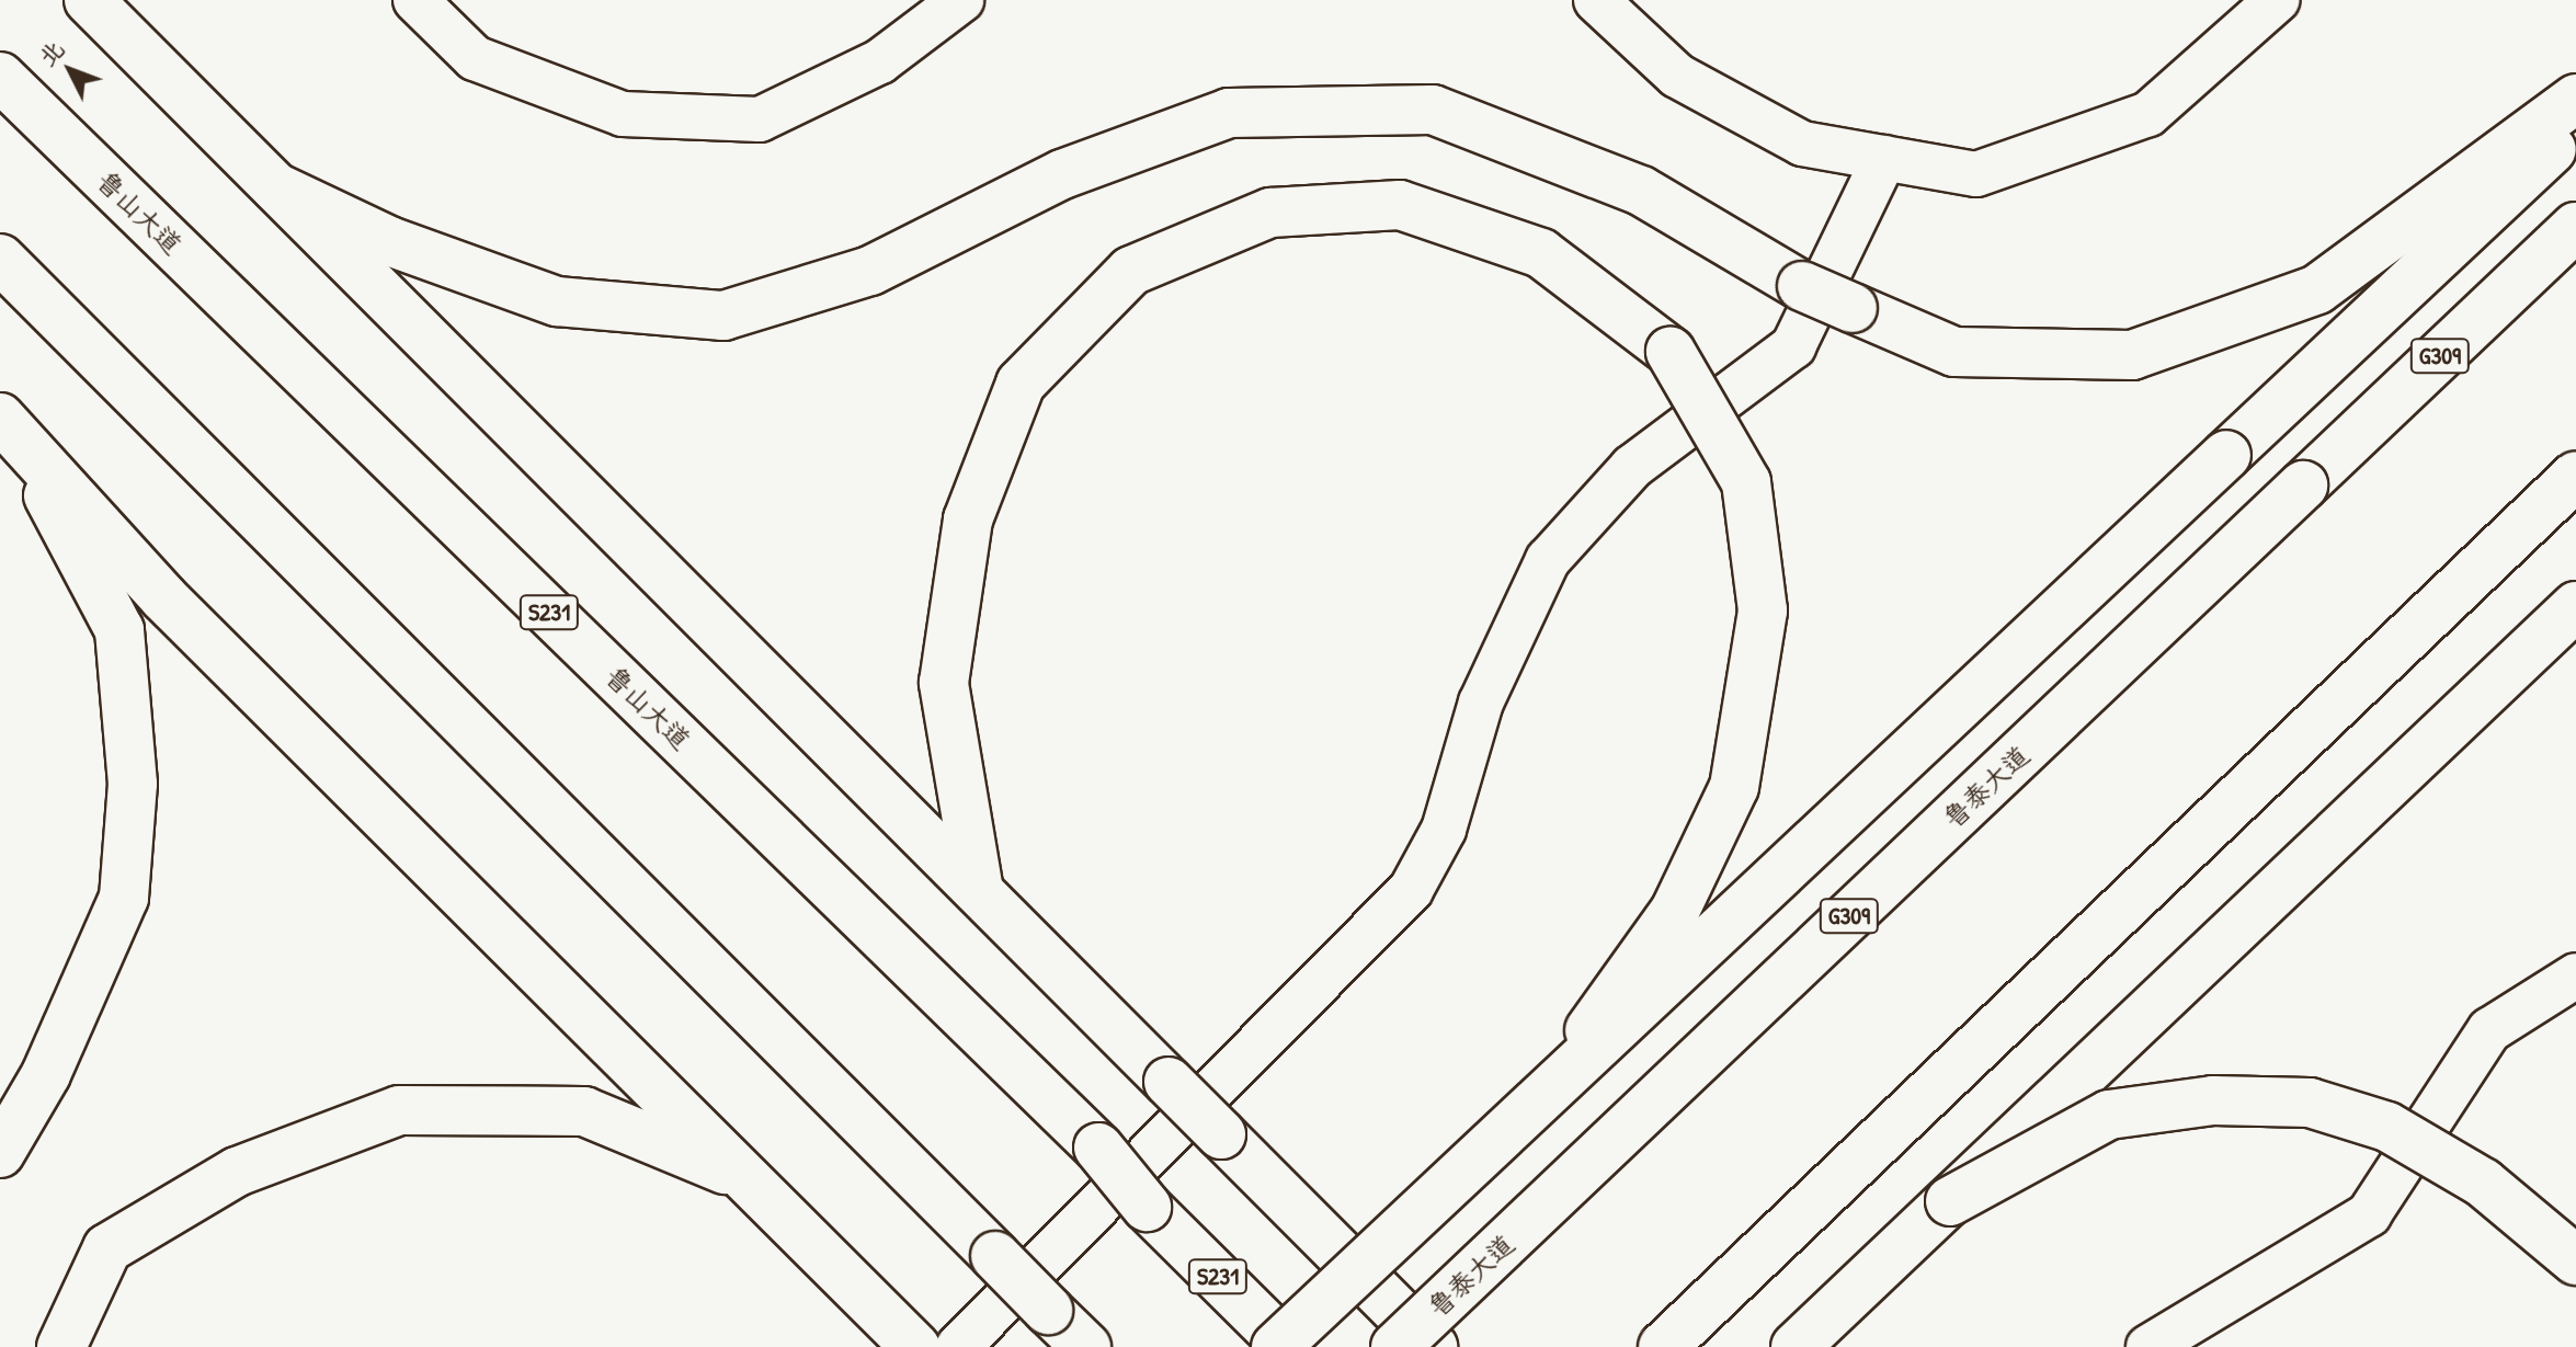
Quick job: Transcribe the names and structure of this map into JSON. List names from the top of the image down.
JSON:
{
  "streets": {
    "main road": [
      "鲁山大道",
      "G309",
      "S231",
      "鲁泰大道"
    ]
  },
  "north": "top left"
}
